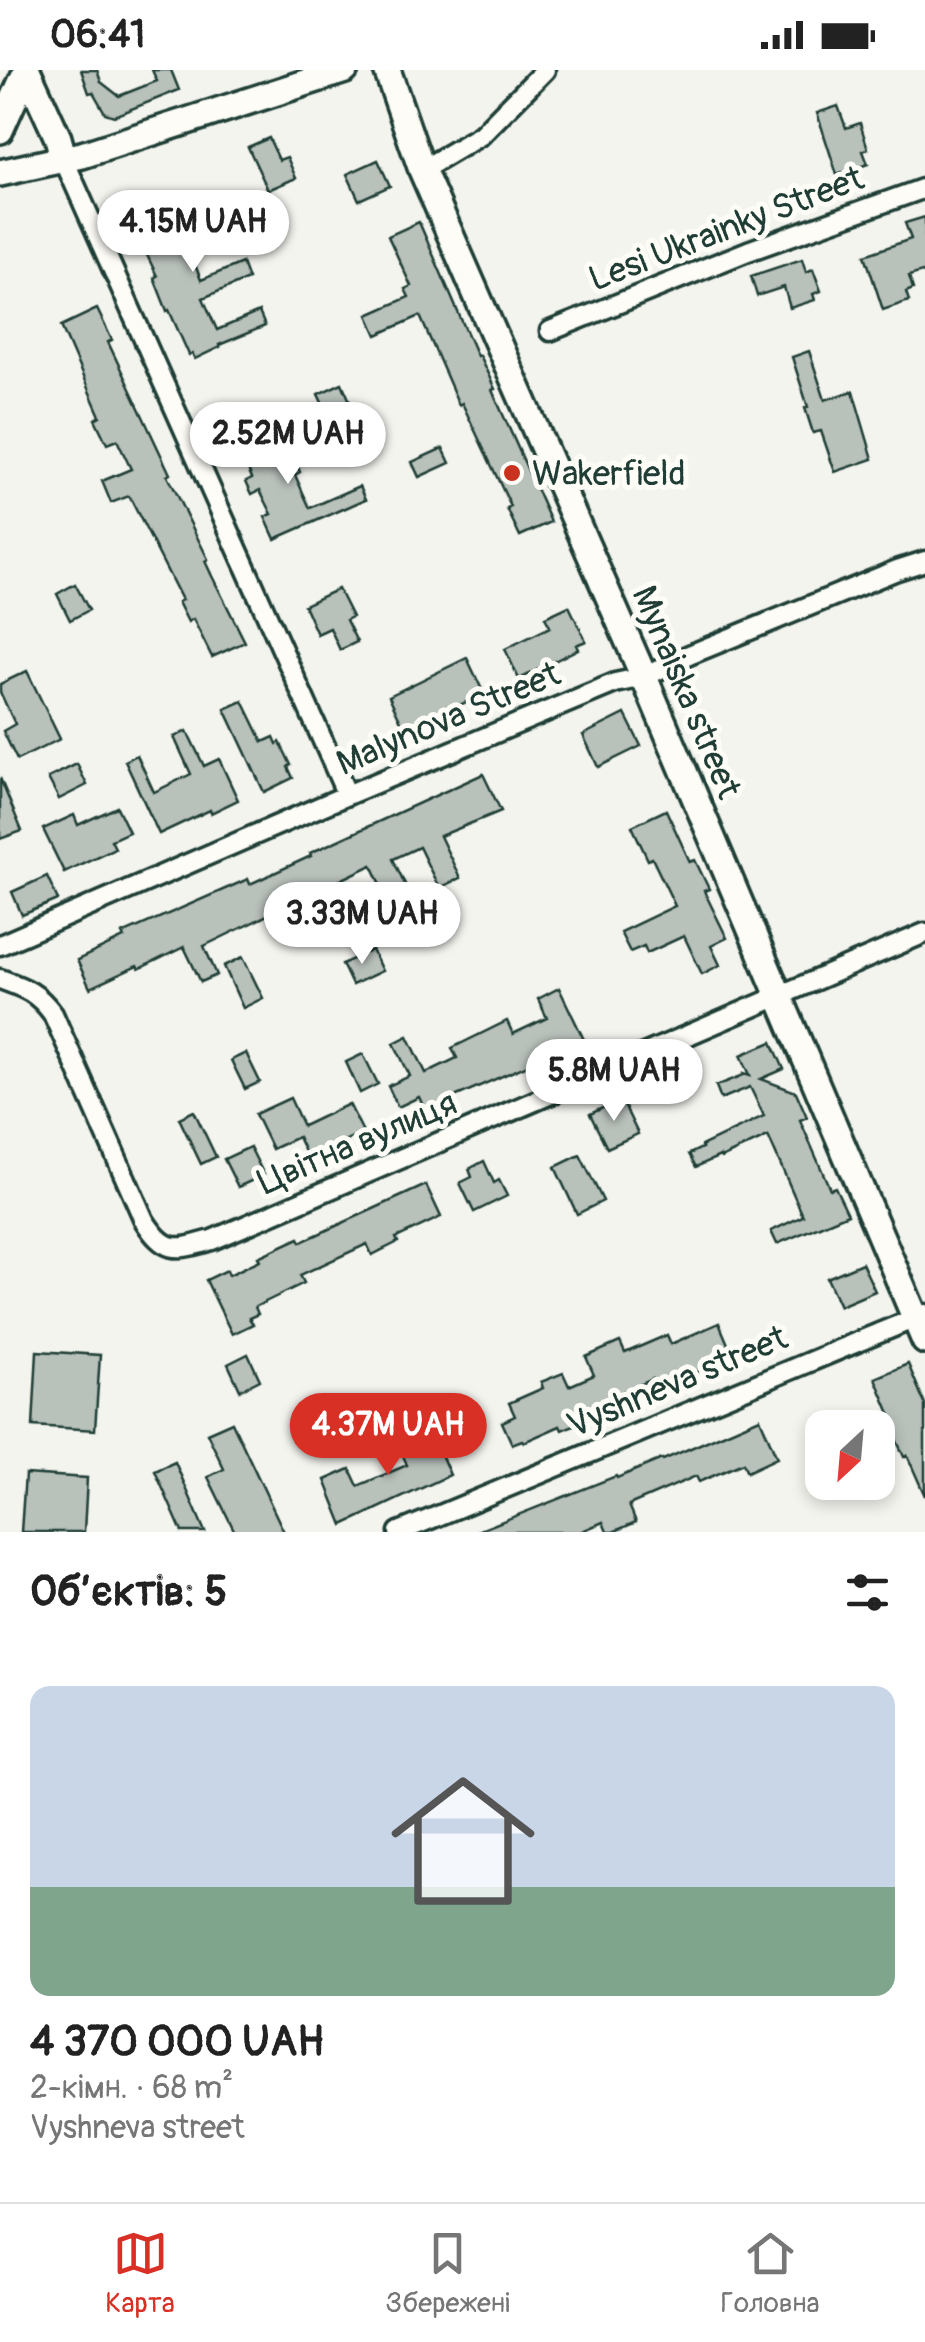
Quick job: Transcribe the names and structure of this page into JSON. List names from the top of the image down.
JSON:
{
  "streets": {
    "street": [
      "Lesi Ukrainky Street",
      "Mynaiska street",
      "Malynova Street",
      "Цвітна вулиця",
      "Vyshneva street"
    ]
  },
  "crossings": [
    ["Mynaiska street", "Malynova Street"],
    ["Mynaiska street", "Цвітна вулиця"],
    ["Mynaiska street", "Vyshneva street"]
  ],
  "places": ["Wakerfield"],
  "north": "bottom left",
  "page": {
    "status": "06:41",
    "price": [
      "4.15M UAH",
      "2.52M UAH",
      "3.33M UAH",
      "5.8M UAH",
      "4.37M UAH"
    ],
    "heading": "Об’єктів: 5",
    "list": [
      {
        "name": "4 370 000 UAH",
        "note": "2-кімн. · 68 m² · Vyshneva street"
      }
    ],
    "tabs": ["Карта", "Збережені", "Головна"]
  }
}
